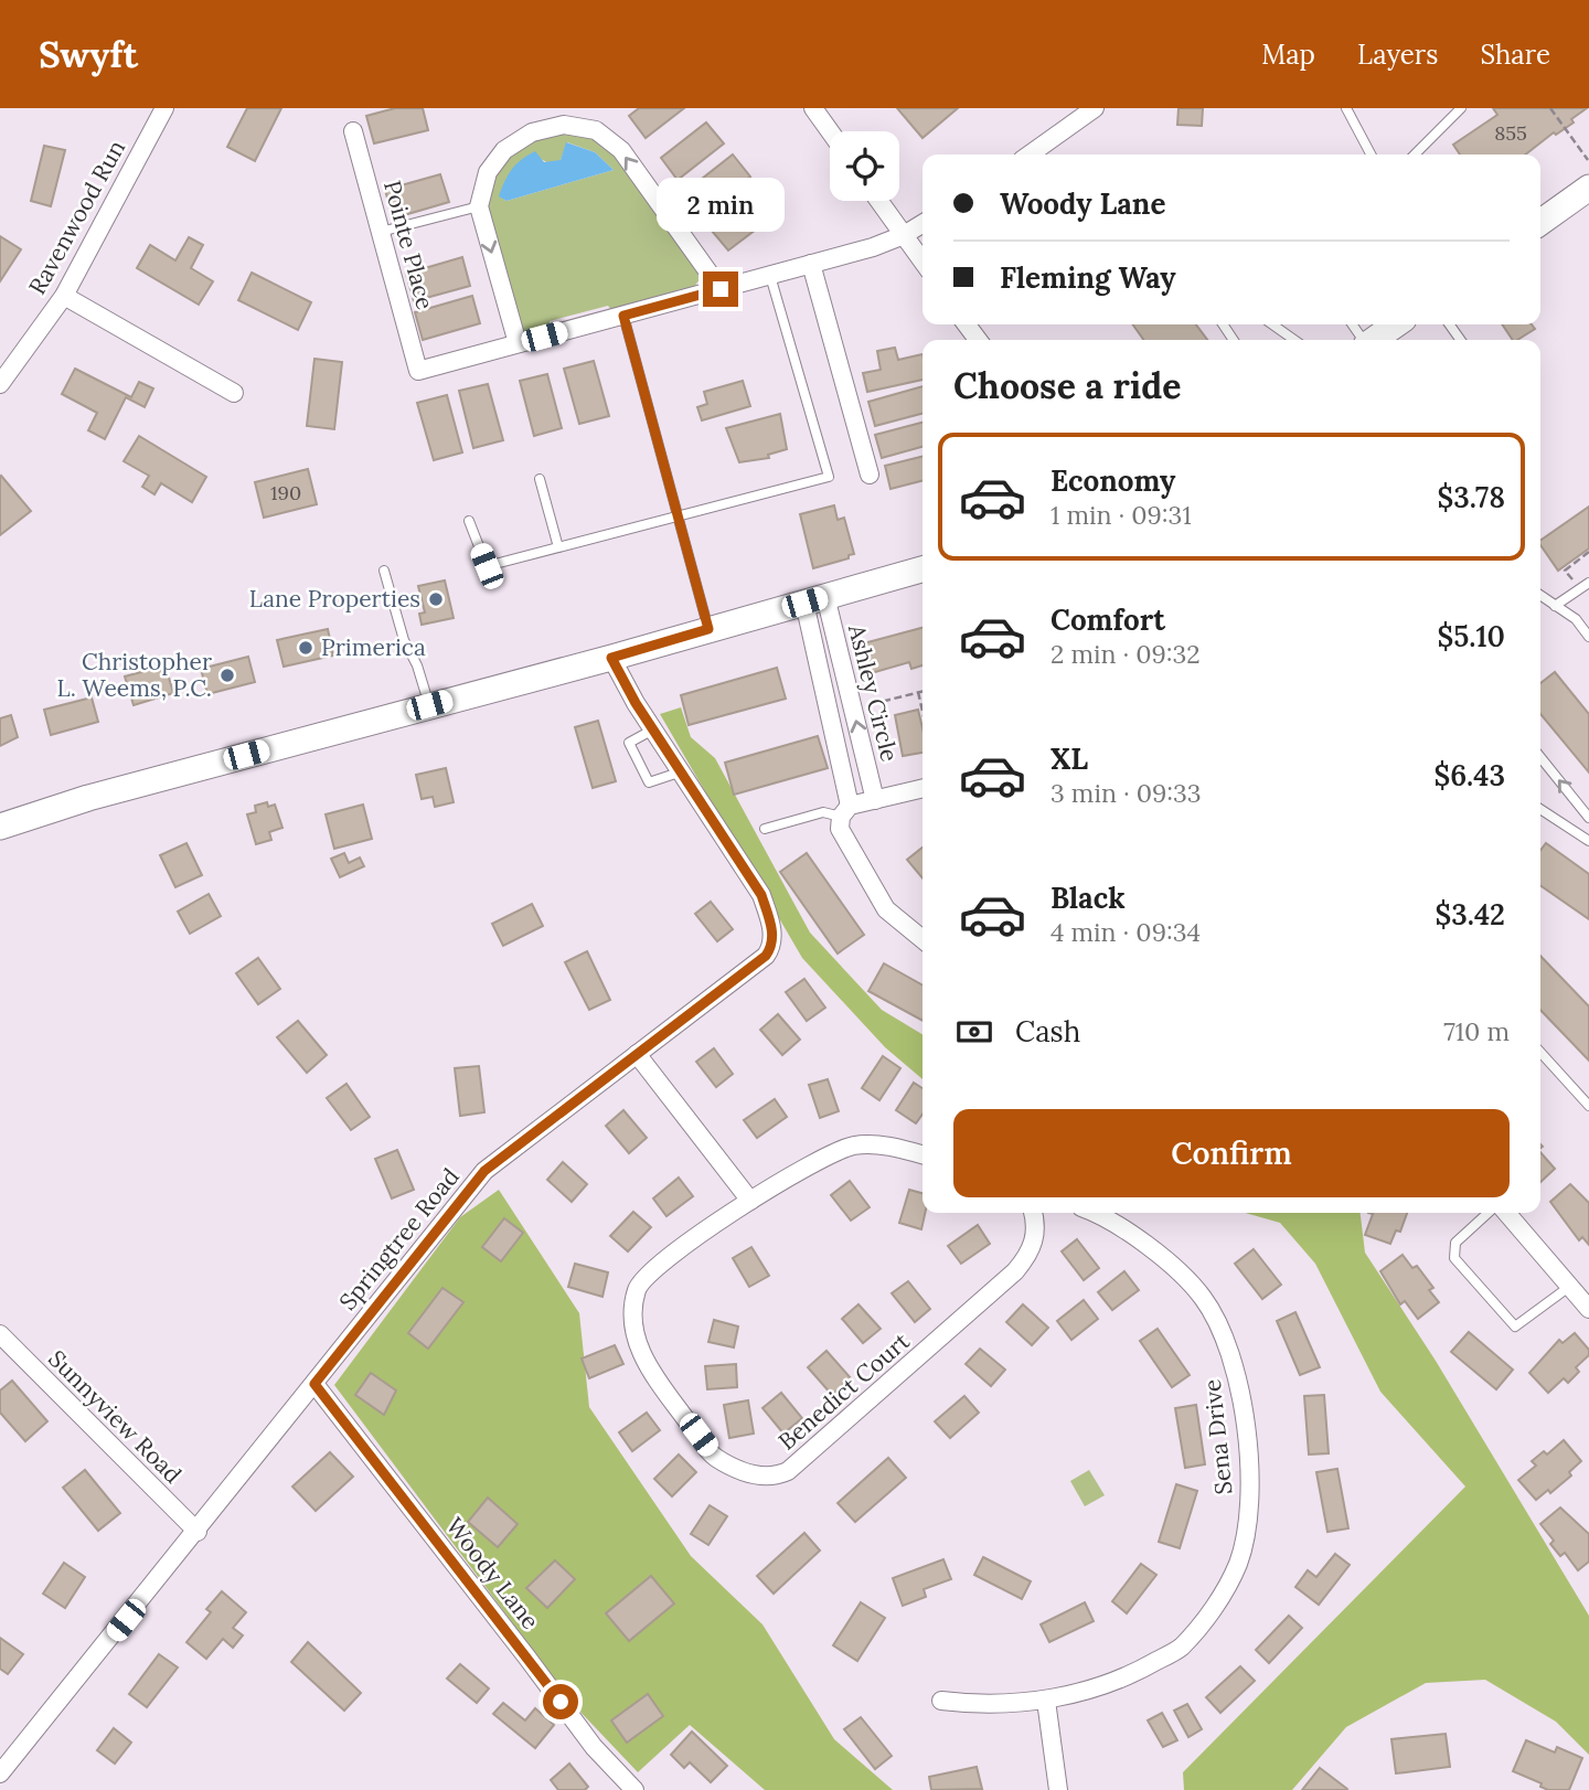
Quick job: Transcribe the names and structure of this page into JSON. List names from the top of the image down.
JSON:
{
  "streets": {
    "street": [
      "Ravenwood Run",
      "Pointe Place",
      "Ashley Circle",
      "Springtree Road",
      "Benedict Court",
      "Sunnyview Road",
      "Sena Drive",
      "Woody Lane"
    ]
  },
  "crossings": [
    ["Springtree Road", "Sunnyview Road"],
    ["Springtree Road", "Woody Lane"]
  ],
  "places": ["Lane Properties", "Primerica", "Christopher L. Weems, P.C."],
  "house_numbers": ["855", "190"],
  "page": {
    "header": "Swyft",
    "nav": ["Map", "Layers", "Share"],
    "banner": ["Woody Lane", "Fleming Way"],
    "bubble": "2 min",
    "heading": "Choose a ride",
    "list": [
      {
        "name": "Economy",
        "note": "1 min · 09:31",
        "value": "$3.78"
      },
      {
        "name": "Comfort",
        "note": "2 min · 09:32",
        "value": "$5.10"
      },
      {
        "name": "XL",
        "note": "3 min · 09:33",
        "value": "$6.43"
      },
      {
        "name": "Black",
        "note": "4 min · 09:34",
        "value": "$3.42"
      }
    ],
    "pay": ["Cash", "710 m"],
    "buttons": "Confirm"
  }
}
